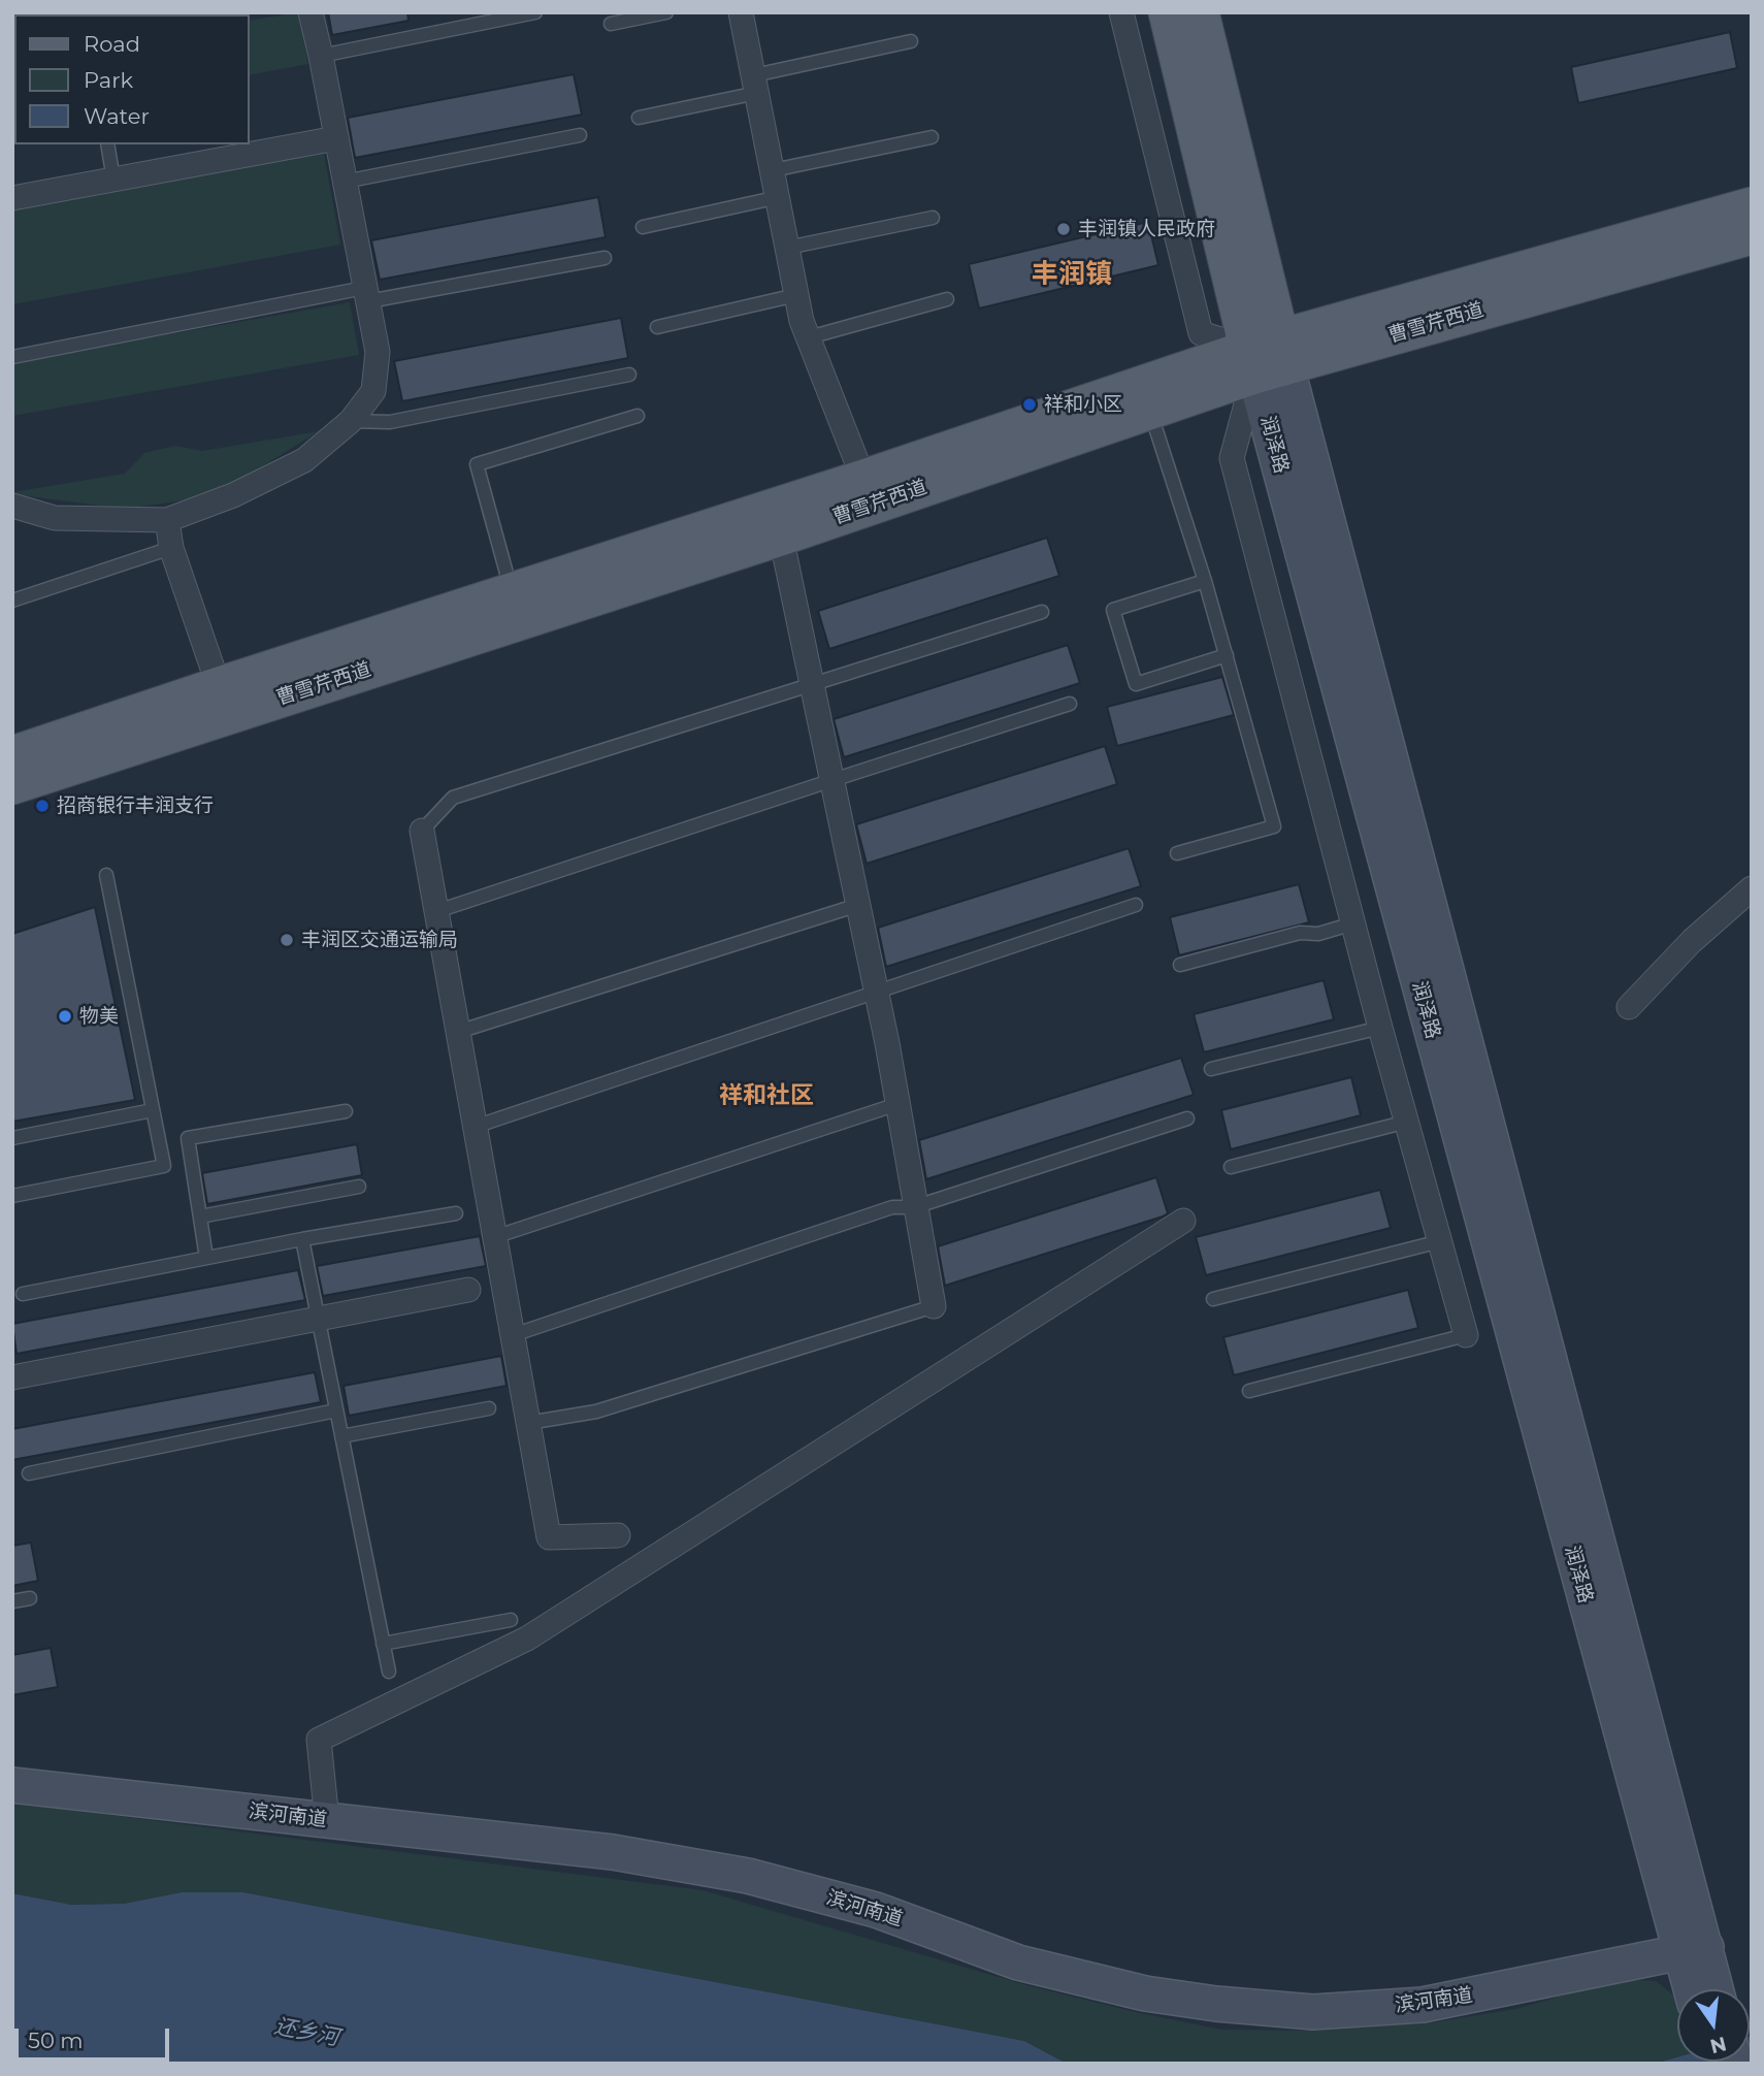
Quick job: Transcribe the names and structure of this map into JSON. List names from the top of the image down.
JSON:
{
  "streets": {
    "main road": ["曹雪芹西道", "润泽路", "滨河南道"]
  },
  "crossings": [
    ["曹雪芹西道", "润泽路"],
    ["润泽路", "滨河南道"]
  ],
  "districts": ["丰润镇", "祥和社区"],
  "water": ["还乡河"],
  "places": [
    "丰润镇人民政府",
    "祥和小区",
    "招商银行丰润支行",
    "丰润区交通运输局",
    "物美"
  ],
  "legend": ["Road", "Park", "Water"],
  "scale_bar": "50 m",
  "north": "bottom"
}
